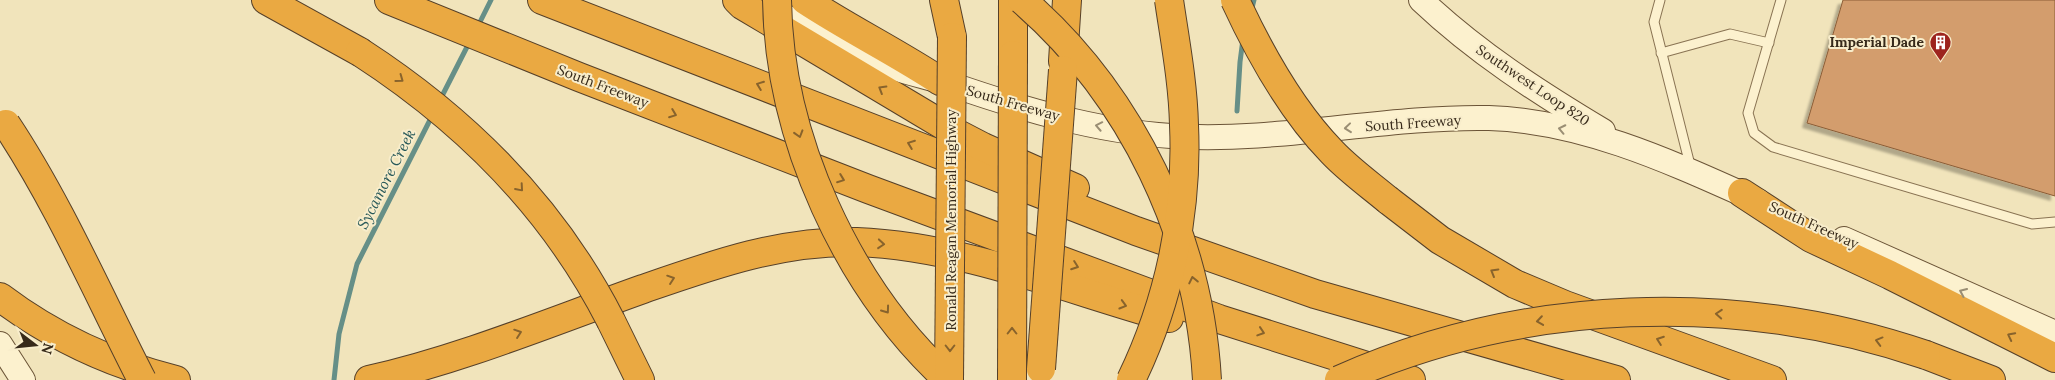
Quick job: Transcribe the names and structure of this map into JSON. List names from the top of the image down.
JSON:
{
  "streets": {
    "highway": ["South Freeway", "Ronald Reagan Memorial Highway"],
    "main road": ["Southwest Loop 820"]
  },
  "crossings": [
    ["Southwest Loop 820", "South Freeway"]
  ],
  "water": ["Sycamore Creek"],
  "places": {
    "building": ["Imperial Dade"]
  },
  "north": "right"
}
